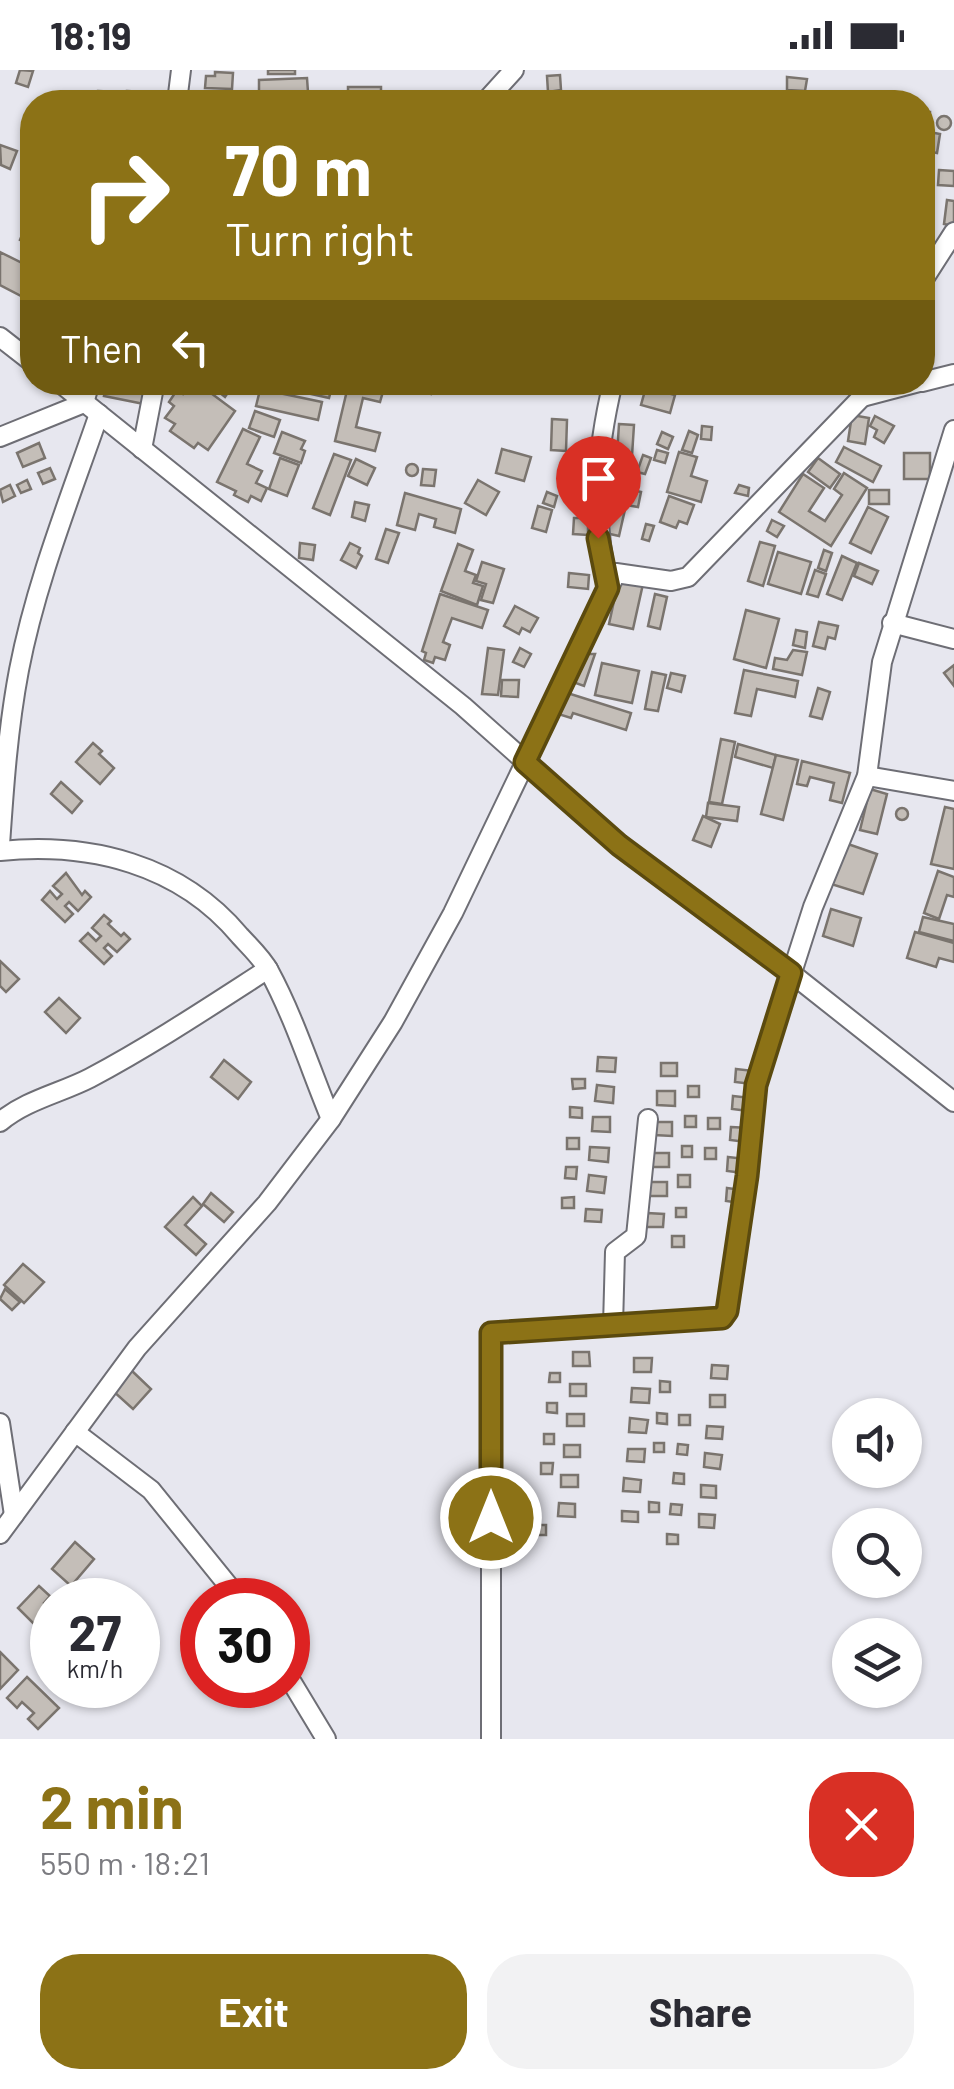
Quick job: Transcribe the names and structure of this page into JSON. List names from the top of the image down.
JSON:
{
  "page": {
    "status": "18:19",
    "turn": ["70 m", "Turn right"],
    "then": "Then",
    "speed": "27 km/h",
    "limit": "30",
    "heading": ["2 min", "550 m · 18:21"],
    "buttons": ["Exit", "Share"]
  }
}
